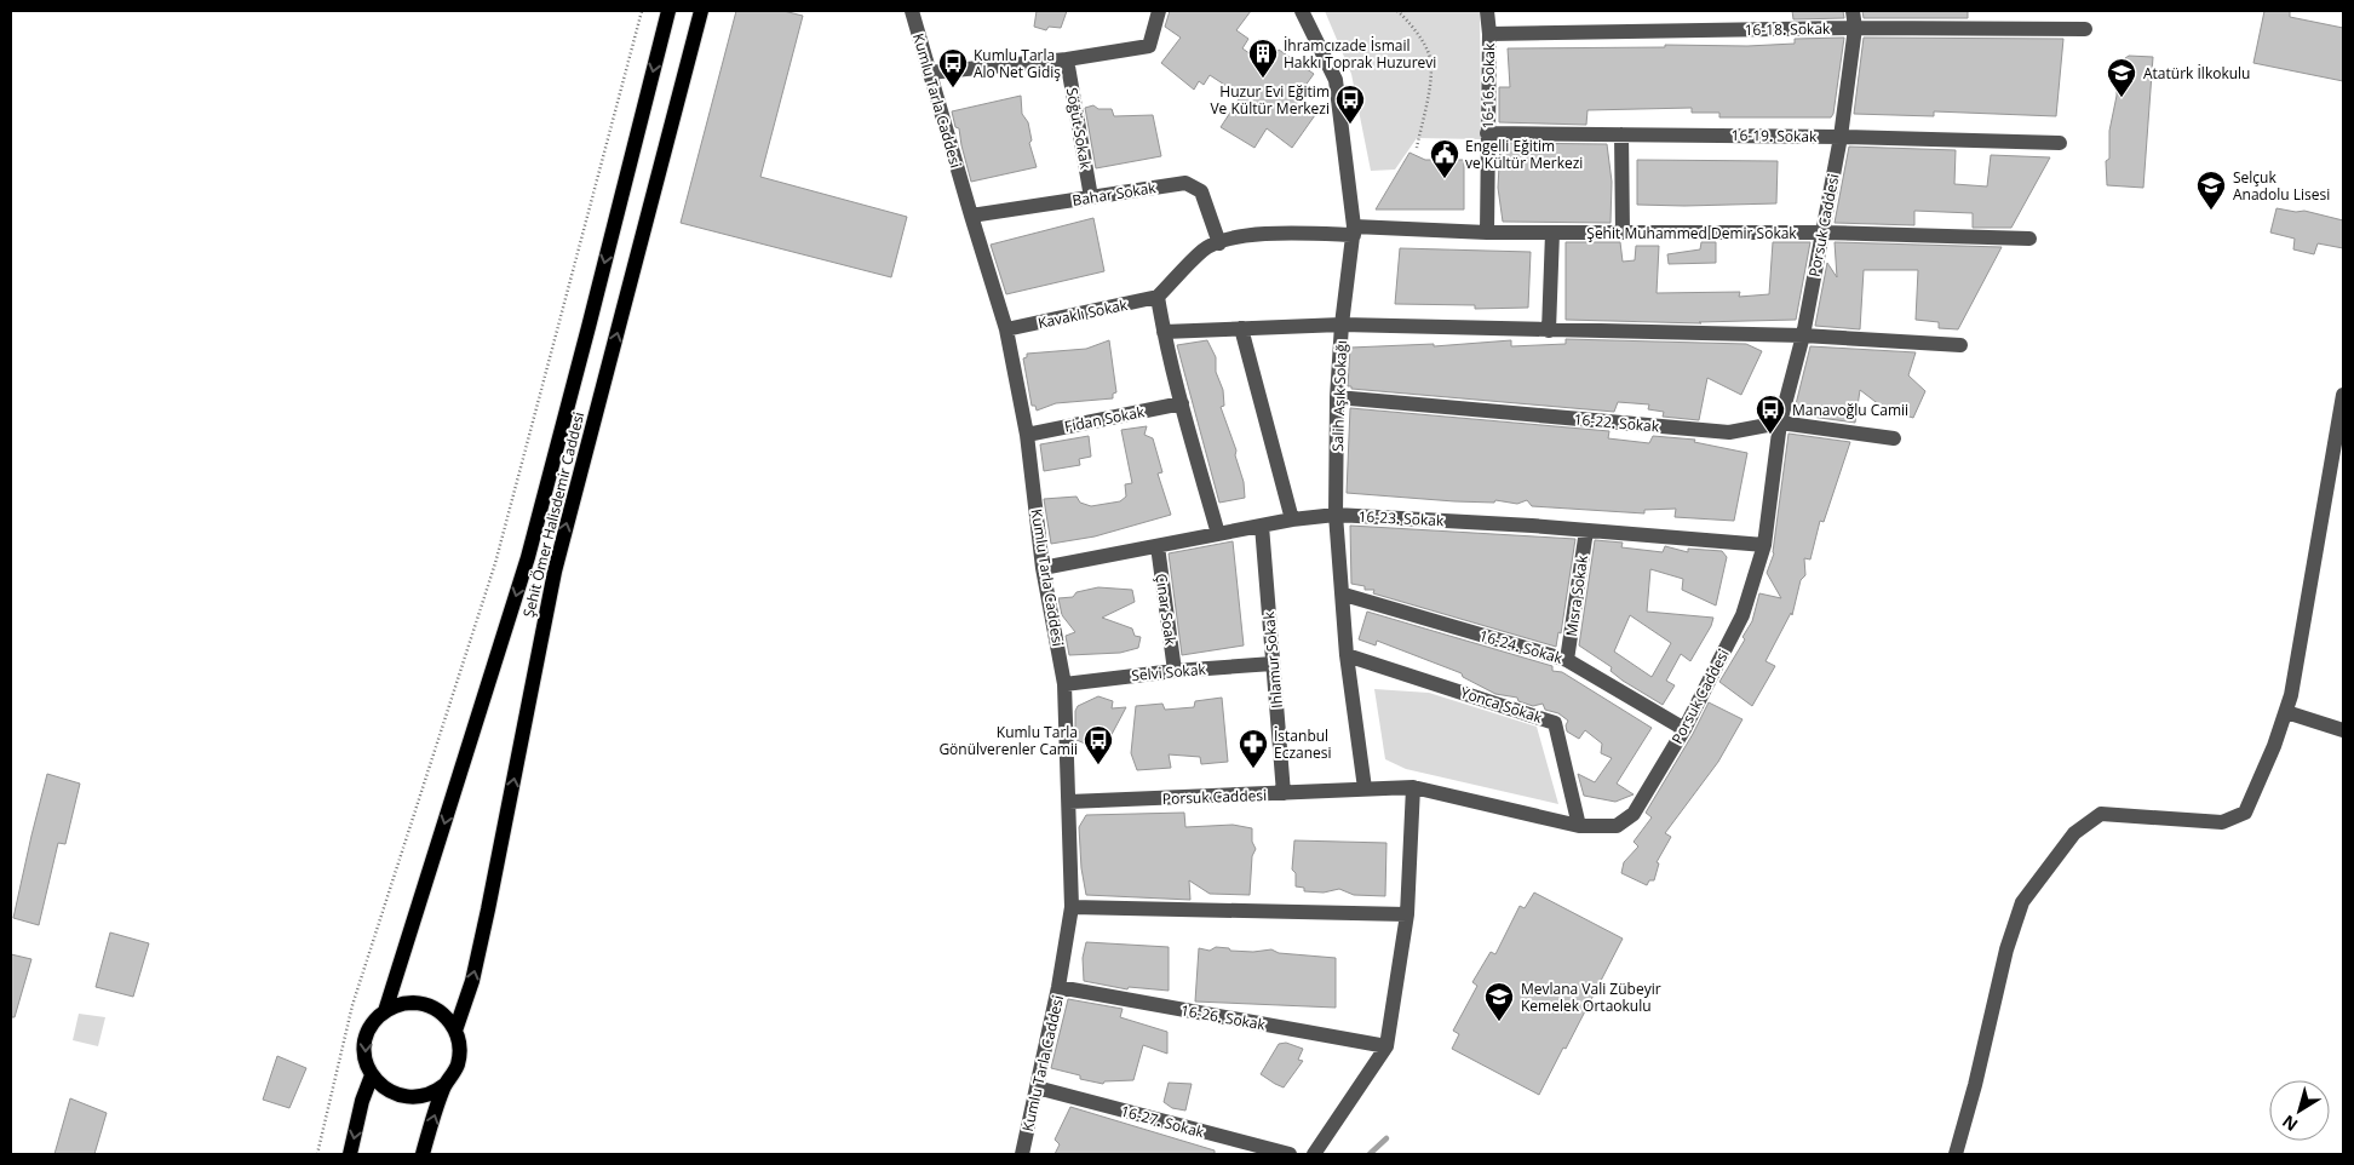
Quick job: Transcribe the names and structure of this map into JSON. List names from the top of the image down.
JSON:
{
  "streets": {
    "main road": ["Şehit Ömer Halisdemir Caddesi"],
    "street": [
      "16-18. Sokak",
      "16-16. Sokak",
      "Kumlu Tarla Caddesi",
      "Söğüt Sokak",
      "16-19. Sokak",
      "Bahar Sokak",
      "Porsuk Caddesi",
      "Şehit Muhammed Demir Sokak",
      "Kavaklı Sokak",
      "Salih Aşık Sokağı",
      "Fidan Sokak",
      "16-22. Sokak",
      "16-23. Sokak",
      "Mısra Sokak",
      "Çınar Soak",
      "16-24. Sokak",
      "Ihlamur Sokak",
      "Selvi Sokak",
      "Yonca Sokak",
      "16-26. Sokak",
      "16-27. Sokak"
    ]
  },
  "crossings": [
    ["16-18. Sokak", "16-16. Sokak"],
    ["16-18. Sokak", "Porsuk Caddesi"],
    ["16-16. Sokak", "16-19. Sokak"],
    ["16-16. Sokak", "Şehit Muhammed Demir Sokak"],
    ["Kumlu Tarla Caddesi", "Bahar Sokak"],
    ["Kumlu Tarla Caddesi", "Porsuk Caddesi"],
    ["Kumlu Tarla Caddesi", "Kavaklı Sokak"],
    ["Kumlu Tarla Caddesi", "Fidan Sokak"],
    ["Kumlu Tarla Caddesi", "16-23. Sokak"],
    ["Kumlu Tarla Caddesi", "Selvi Sokak"],
    ["Kumlu Tarla Caddesi", "16-26. Sokak"],
    ["Kumlu Tarla Caddesi", "16-27. Sokak"],
    ["Söğüt Sokak", "Bahar Sokak"],
    ["16-19. Sokak", "Porsuk Caddesi"],
    ["Bahar Sokak", "Şehit Muhammed Demir Sokak"],
    ["Porsuk Caddesi", "Şehit Muhammed Demir Sokak"],
    ["Porsuk Caddesi", "Salih Aşık Sokağı"],
    ["Porsuk Caddesi", "16-22. Sokak"],
    ["Porsuk Caddesi", "16-23. Sokak"],
    ["Porsuk Caddesi", "16-24. Sokak"],
    ["Porsuk Caddesi", "Ihlamur Sokak"],
    ["Porsuk Caddesi", "Yonca Sokak"],
    ["Şehit Muhammed Demir Sokak", "Kavaklı Sokak"],
    ["Şehit Muhammed Demir Sokak", "Salih Aşık Sokağı"],
    ["Salih Aşık Sokağı", "16-22. Sokak"],
    ["Salih Aşık Sokağı", "16-23. Sokak"],
    ["Salih Aşık Sokağı", "16-24. Sokak"],
    ["Salih Aşık Sokağı", "Yonca Sokak"],
    ["16-23. Sokak", "Mısra Sokak"],
    ["16-23. Sokak", "Çınar Soak"],
    ["16-23. Sokak", "Ihlamur Sokak"],
    ["Mısra Sokak", "16-24. Sokak"],
    ["Çınar Soak", "Selvi Sokak"],
    ["Ihlamur Sokak", "Selvi Sokak"]
  ],
  "places": {
    "building": ["İhramcızade İsmail Hakkı Toprak Huzurevi"],
    "bus stop": [
      "Kumlu Tarla Alo Net Gidiş",
      "Huzur Evi Eğitim Ve Kültür Merkezi",
      "Manavoğlu Camii",
      "Kumlu Tarla Gönülverenler Camii"
    ],
    "school or university": ["Atatürk İlkokulu", "Selçuk Anadolu Lisesi", "Mevlana Vali Zübeyir Kemelek Ortaokulu"],
    "public building": ["Engelli Eğitim ve Kültür Merkezi"],
    "pharmacy": ["İstanbul Eczanesi"]
  },
  "north": "bottom left"
}
